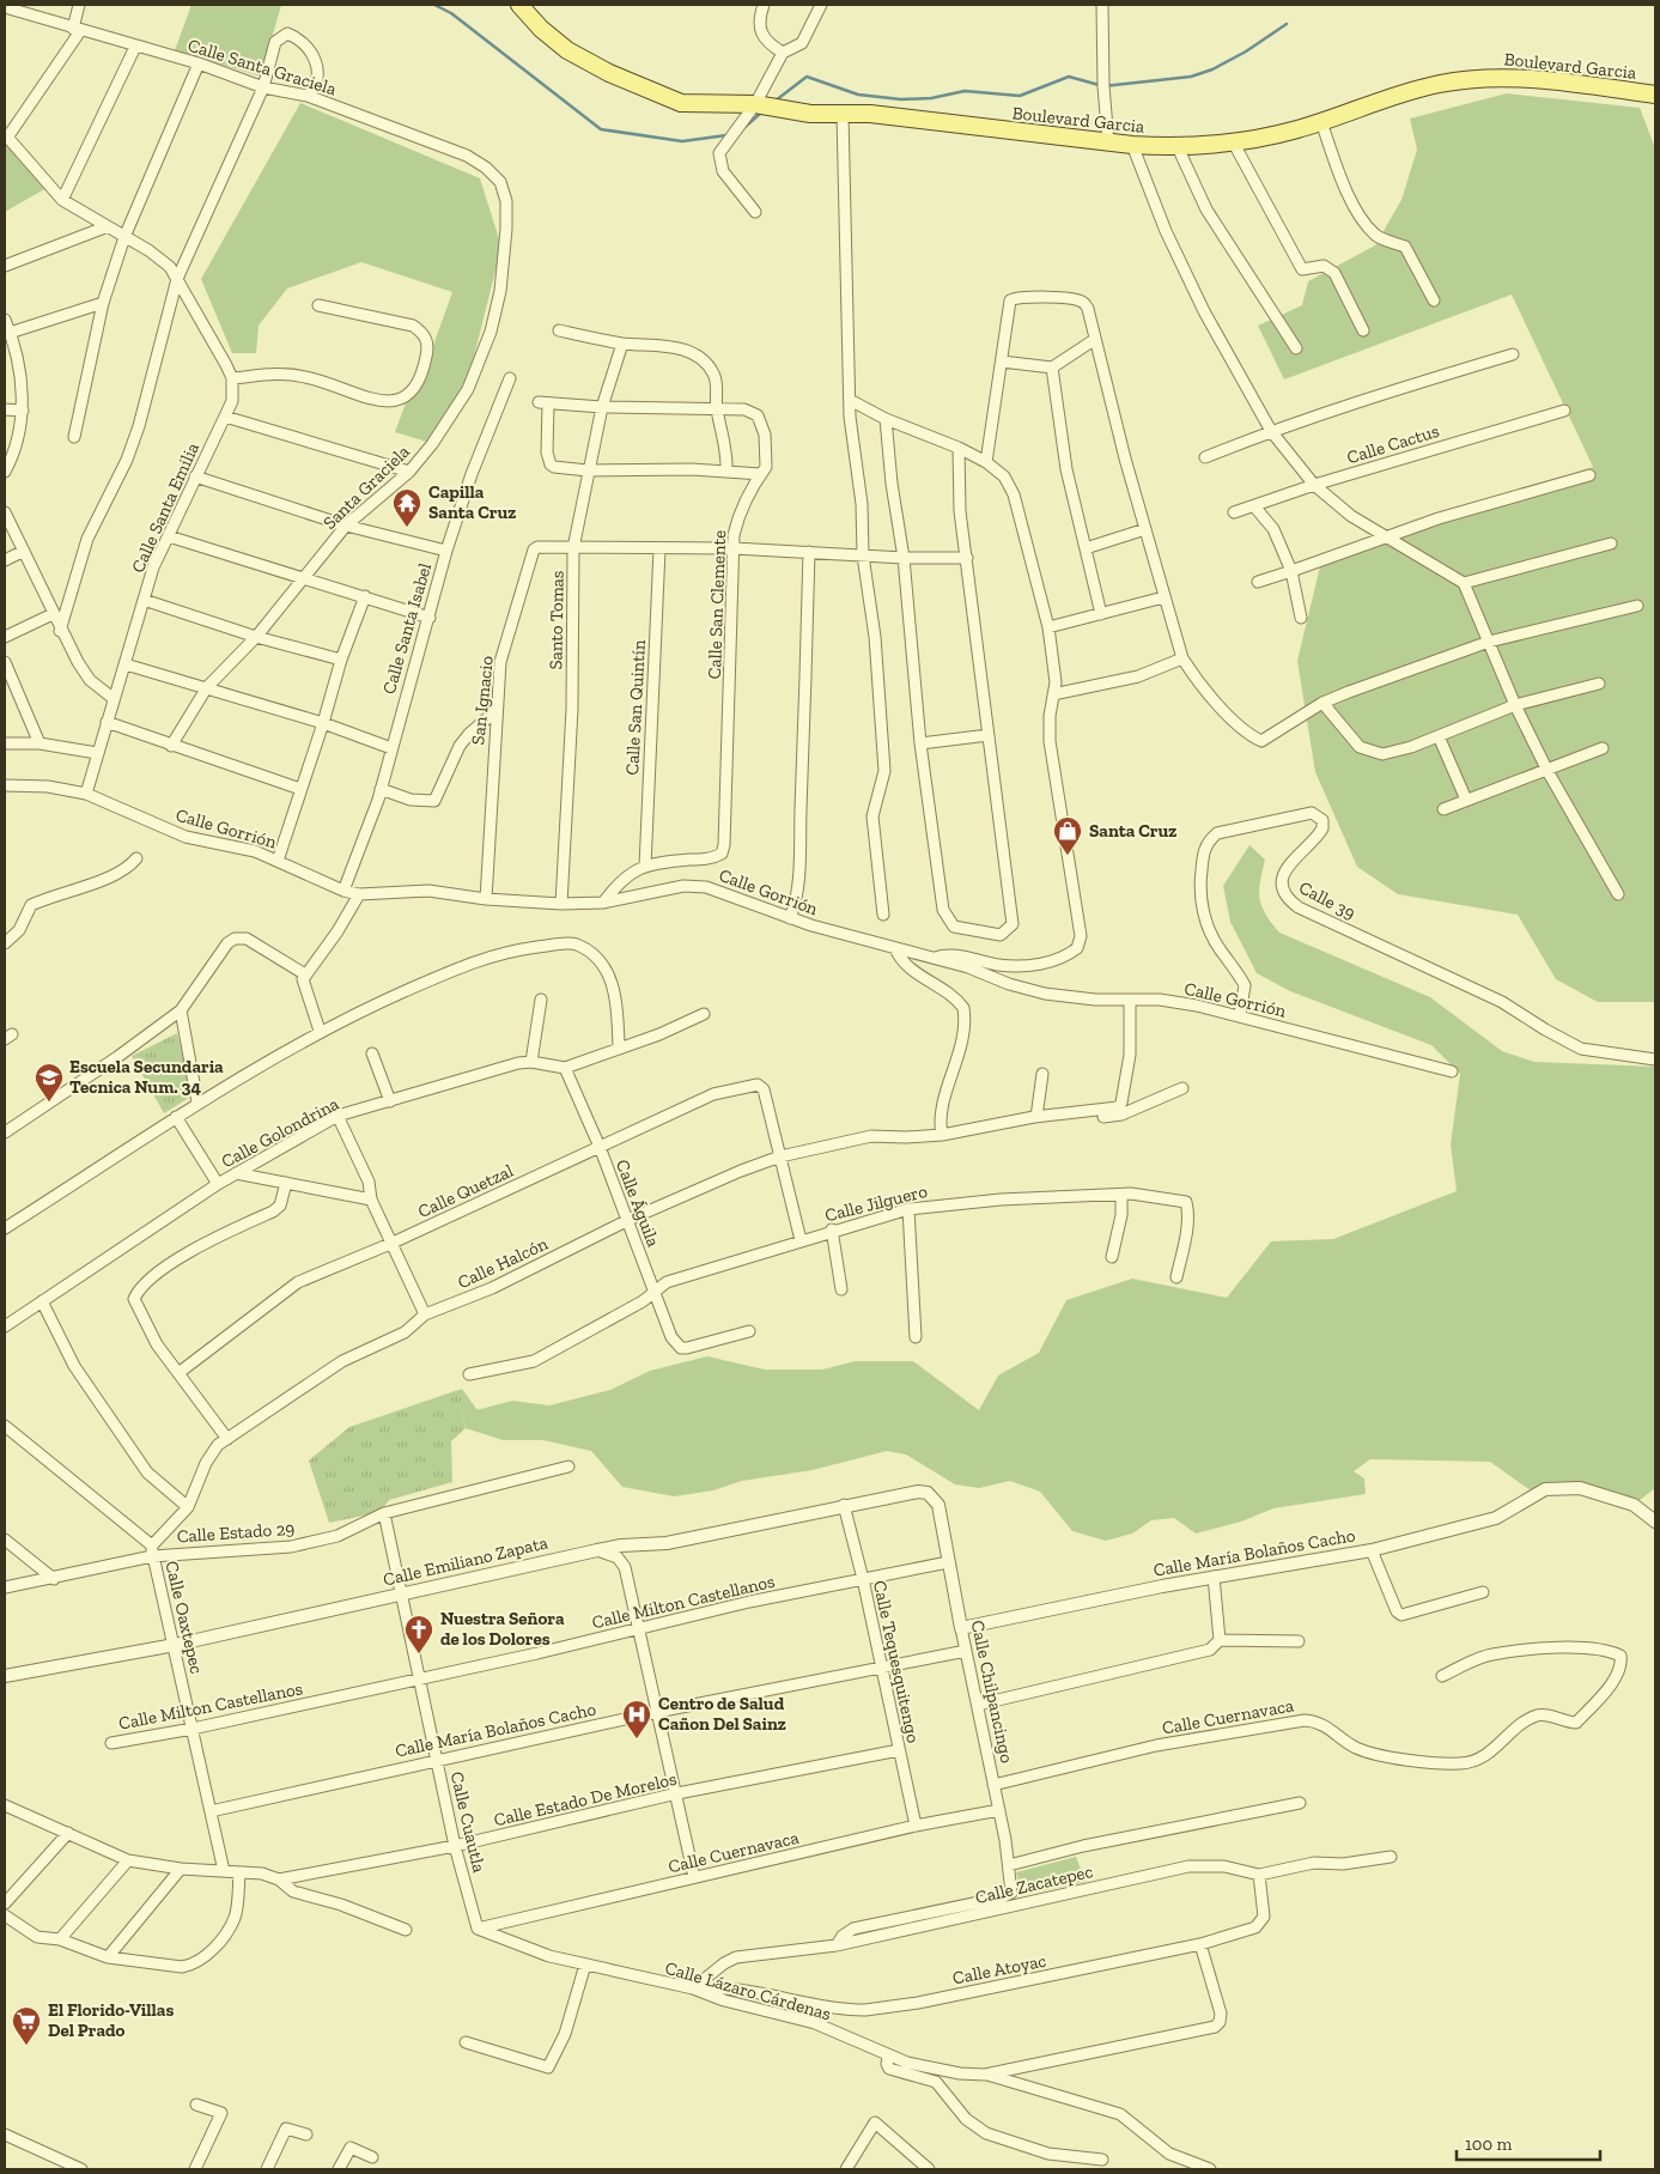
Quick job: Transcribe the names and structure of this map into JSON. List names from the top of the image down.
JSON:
{
  "streets": {
    "main road": ["Boulevard Garcia"],
    "street": [
      "Calle Santa Graciela",
      "Calle Cactus",
      "Santa Graciela",
      "Calle Santa Emilia",
      "Calle San Clemente",
      "Santo Tomas",
      "Calle Santa Isabel",
      "San Ignacio",
      "Calle San Quintín",
      "Calle Gorrión",
      "Calle 39",
      "Calle Golondrina",
      "Calle Quetzal",
      "Calle Águila",
      "Calle Jilguero",
      "Calle Halcón",
      "Calle Estado 29",
      "Calle María Bolaños Cacho",
      "Calle Emiliano Zapata",
      "Calle Milton Castellanos",
      "Calle Oaxtepec",
      "Calle Tequesquitengo",
      "Calle Chilpancingo",
      "Calle Cuernavaca",
      "Calle Estado De Morelos",
      "Calle Cuautla",
      "Calle Zacatepec",
      "Calle Atoyac",
      "Calle Lázaro Cárdenas"
    ]
  },
  "crossings": [
    ["Calle Santa Graciela", "Santa Graciela"],
    ["Calle Santa Emilia", "Calle Gorrión"],
    ["Calle San Clemente", "Santo Tomas"],
    ["Calle San Clemente", "Calle San Quintín"],
    ["Calle San Clemente", "Calle Gorrión"],
    ["Santo Tomas", "San Ignacio"],
    ["Santo Tomas", "Calle Gorrión"],
    ["Calle Santa Isabel", "Calle Gorrión"],
    ["San Ignacio", "Calle Gorrión"],
    ["Calle Gorrión", "Calle 39"],
    ["Calle Gorrión", "Calle Halcón"],
    ["Calle Golondrina", "Calle Águila"],
    ["Calle Quetzal", "Calle Águila"],
    ["Calle Quetzal", "Calle Halcón"],
    ["Calle Águila", "Calle Jilguero"],
    ["Calle Águila", "Calle Halcón"],
    ["Calle Halcón", "Calle Estado 29"],
    ["Calle Halcón", "Calle Oaxtepec"],
    ["Calle Estado 29", "Calle Oaxtepec"],
    ["Calle Estado 29", "Calle Cuautla"],
    ["Calle María Bolaños Cacho", "Calle Oaxtepec"],
    ["Calle María Bolaños Cacho", "Calle Tequesquitengo"],
    ["Calle María Bolaños Cacho", "Calle Chilpancingo"],
    ["Calle María Bolaños Cacho", "Calle Cuautla"],
    ["Calle Emiliano Zapata", "Calle Oaxtepec"],
    ["Calle Emiliano Zapata", "Calle Tequesquitengo"],
    ["Calle Emiliano Zapata", "Calle Chilpancingo"],
    ["Calle Emiliano Zapata", "Calle Cuautla"],
    ["Calle Milton Castellanos", "Calle Oaxtepec"],
    ["Calle Milton Castellanos", "Calle Tequesquitengo"],
    ["Calle Milton Castellanos", "Calle Chilpancingo"],
    ["Calle Milton Castellanos", "Calle Cuautla"],
    ["Calle Tequesquitengo", "Calle Cuernavaca"],
    ["Calle Tequesquitengo", "Calle Estado De Morelos"],
    ["Calle Chilpancingo", "Calle Cuernavaca"],
    ["Calle Chilpancingo", "Calle Zacatepec"],
    ["Calle Cuernavaca", "Calle Cuautla"],
    ["Calle Cuernavaca", "Calle Lázaro Cárdenas"],
    ["Calle Estado De Morelos", "Calle Cuautla"],
    ["Calle Cuautla", "Calle Lázaro Cárdenas"],
    ["Calle Zacatepec", "Calle Atoyac"],
    ["Calle Zacatepec", "Calle Lázaro Cárdenas"],
    ["Calle Atoyac", "Calle Lázaro Cárdenas"]
  ],
  "places": {
    "temple": ["Capilla Santa Cruz"],
    "shop": ["Santa Cruz"],
    "school or university": ["Escuela Secundaria Tecnica Num. 34"],
    "church": ["Nuestra Señora de los Dolores"],
    "hospital": ["Centro de Salud Cañon Del Sainz"],
    "supermarket": ["El Florido-Villas Del Prado"]
  },
  "scale_bar": "100 m"
}
